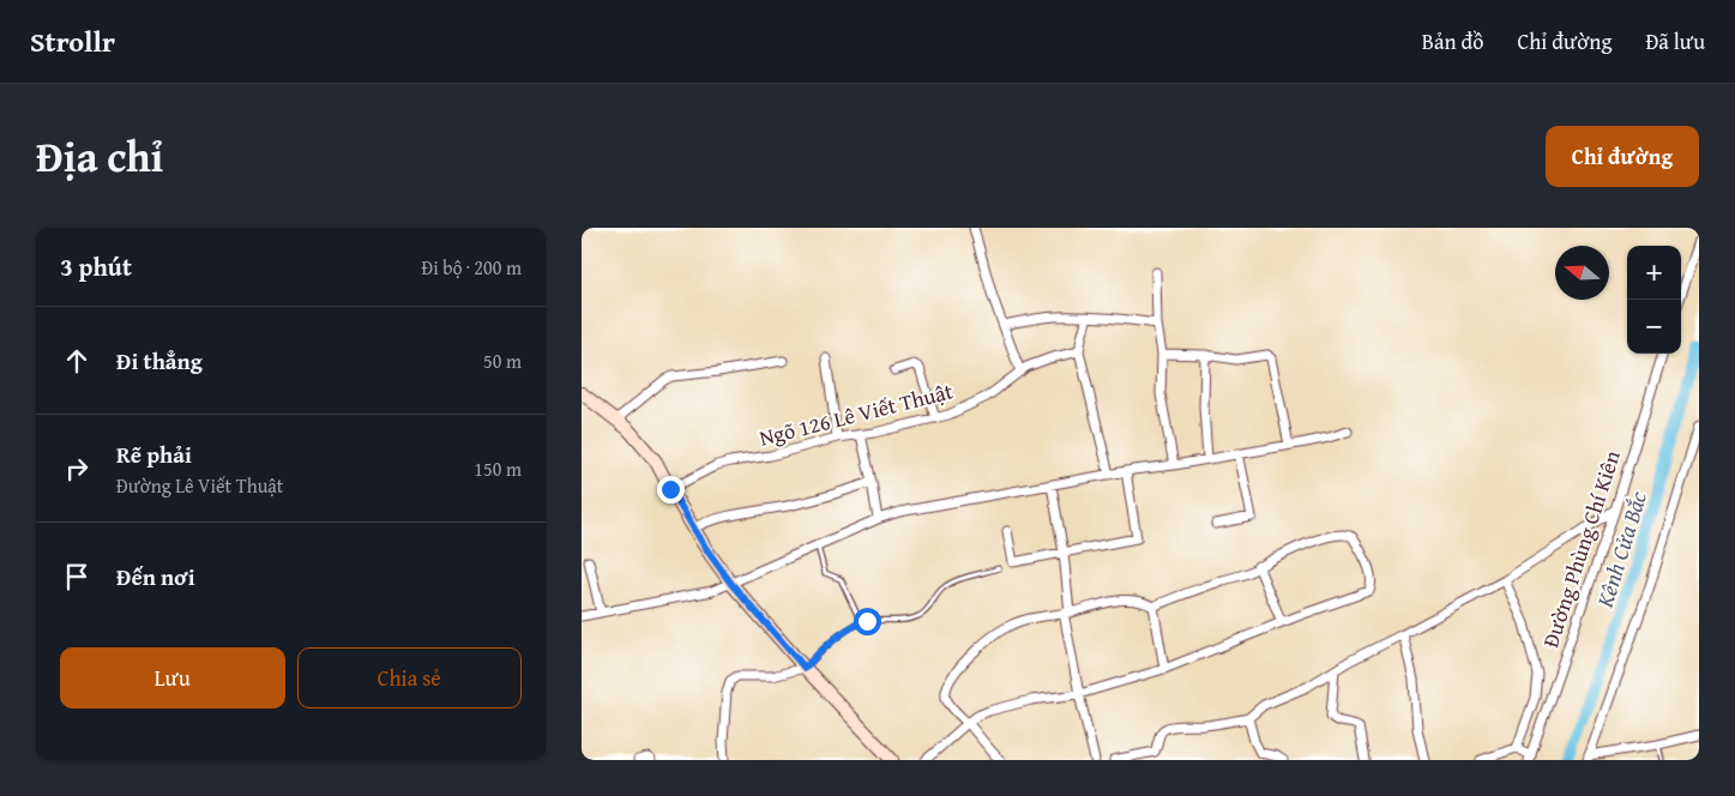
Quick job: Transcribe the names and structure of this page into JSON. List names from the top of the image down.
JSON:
{
  "streets": {
    "street": ["Ngõ 126 Lê Viết Thuật", "Đường Phùng Chí Kiên"]
  },
  "water": ["Kênh Cửa Bắc"],
  "north": "left",
  "page": {
    "header": "Strollr",
    "nav": ["Bản đồ", "Chỉ đường", "Đã lưu"],
    "title": "Địa chỉ",
    "buttons": [
      "Chỉ đường",
      ["Lưu", "Chia sẻ"]
    ],
    "heading": ["3 phút", "Đi bộ · 200 m"],
    "map_buttons": ["+", "−"],
    "list": [
      ["Đi thẳng", "50 m"],
      ["Rẽ phải", "Đường Lê Viết Thuật", "150 m"],
      "Đến nơi"
    ]
  }
}
